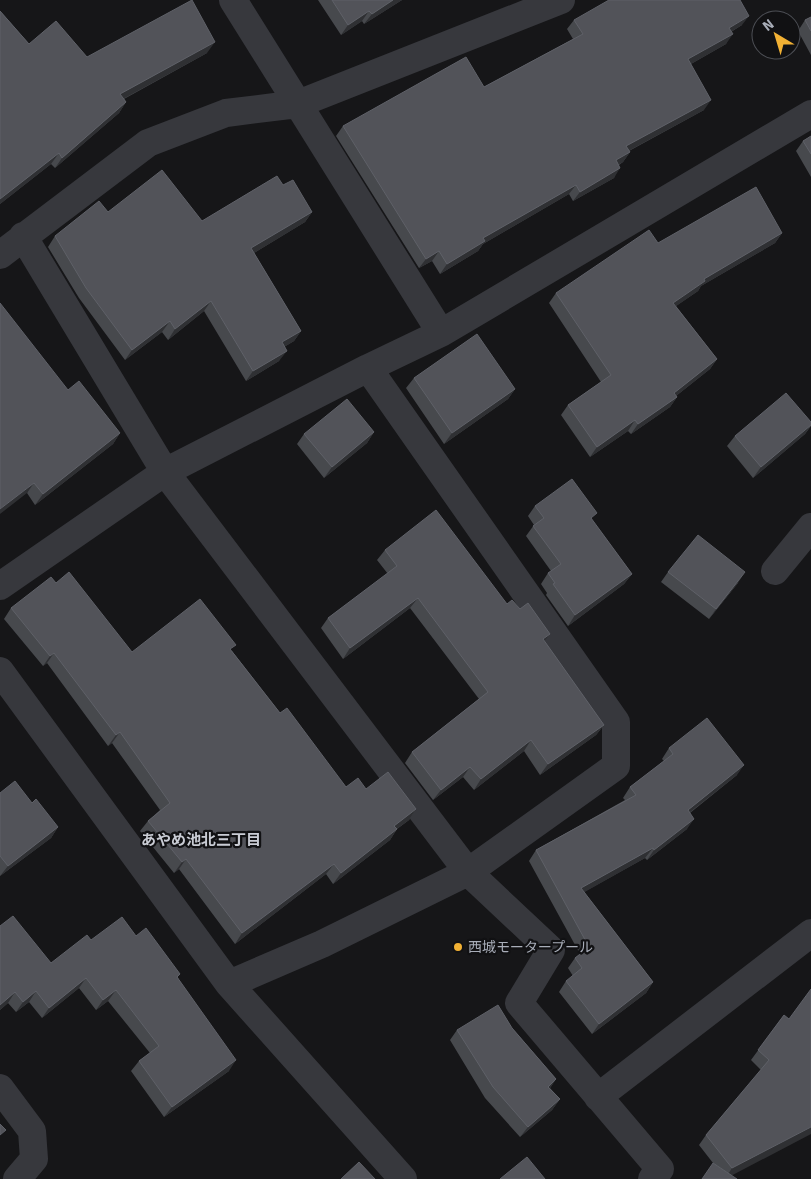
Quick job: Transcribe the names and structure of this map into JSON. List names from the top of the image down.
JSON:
{
  "districts": ["あやめ池北三丁目"],
  "places": ["西城モータープール"],
  "north": "top left"
}
